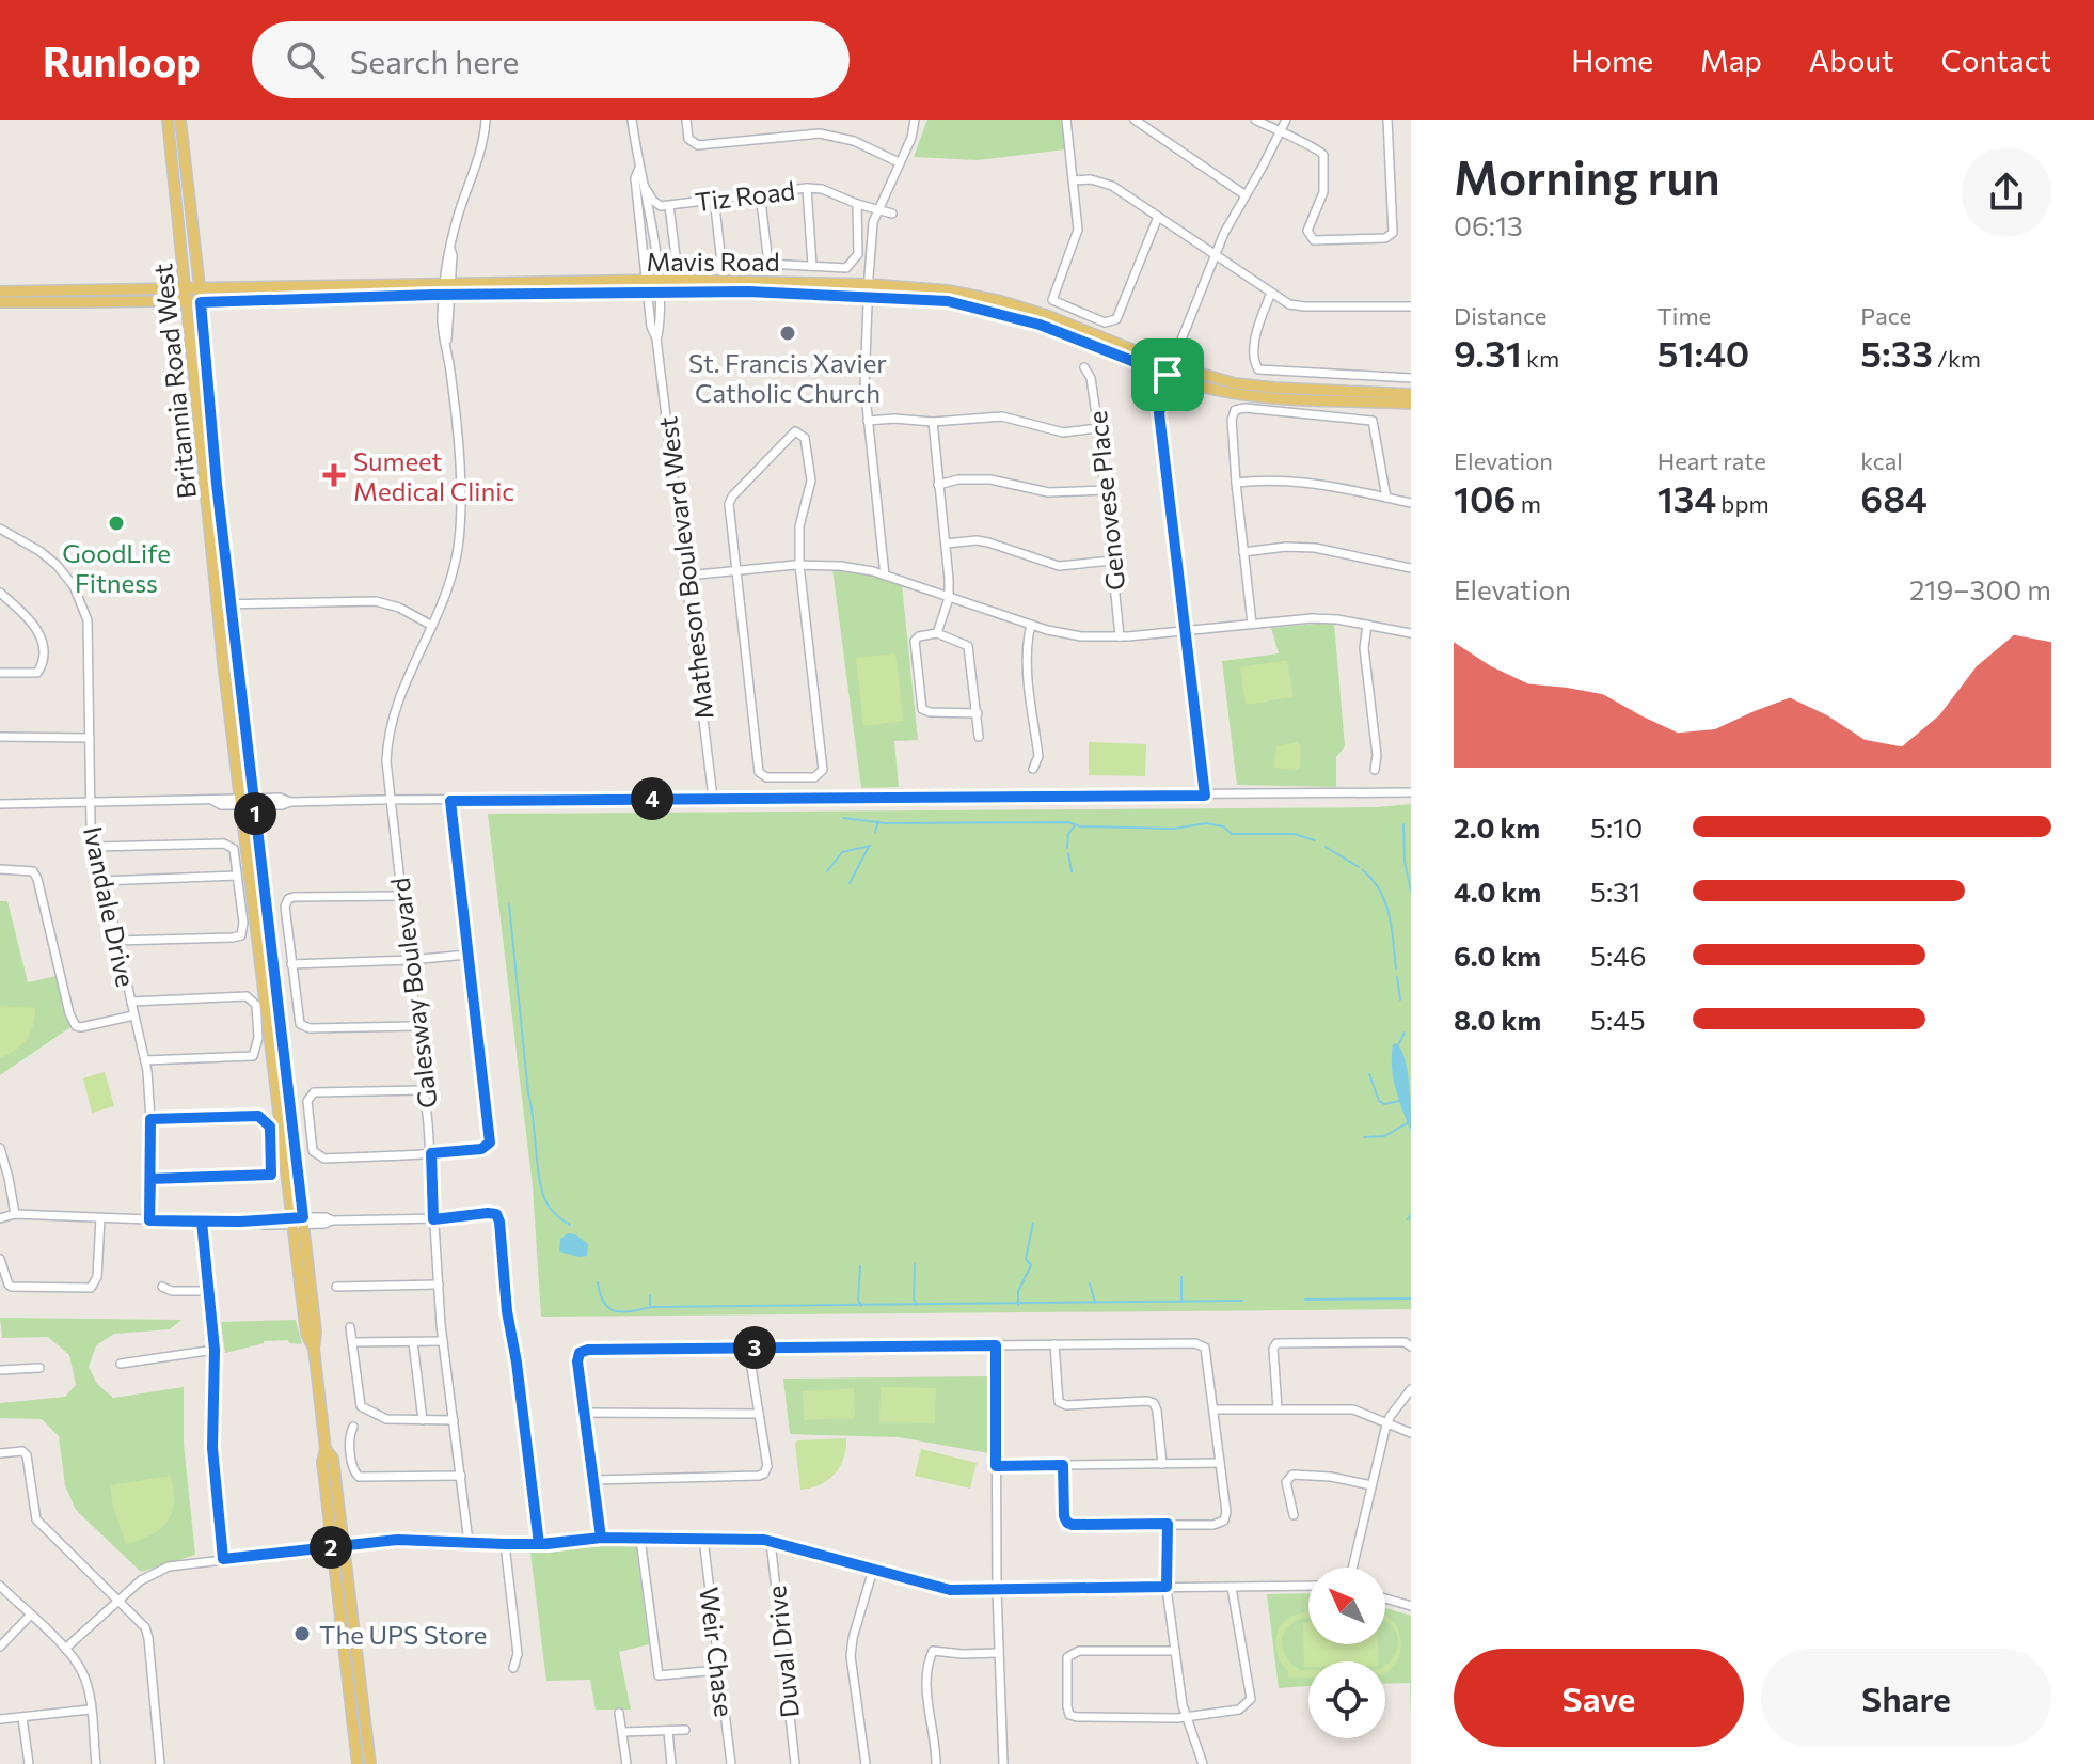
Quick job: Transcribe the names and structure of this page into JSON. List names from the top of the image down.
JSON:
{
  "streets": {
    "main road": ["Mavis Road", "Britannia Road West"],
    "street": [
      "Tiz Road",
      "Genovese Place",
      "Matheson Boulevard West",
      "Ivandale Drive",
      "Galesway Boulevard",
      "Weir Chase",
      "Duval Drive"
    ]
  },
  "crossings": [
    ["Tiz Road", "Matheson Boulevard West"],
    ["Mavis Road", "Britannia Road West"],
    ["Mavis Road", "Matheson Boulevard West"],
    ["Mavis Road", "Galesway Boulevard"]
  ],
  "places": {
    "other": ["St. Francis Xavier Catholic Church", "GoodLife Fitness", "The UPS Store"],
    "health": ["Sumeet Medical Clinic"]
  },
  "north": "top left",
  "page": {
    "header": "Runloop",
    "search": "Search here",
    "nav": [
      "Home",
      "Map",
      "About",
      "Contact"
    ],
    "heading": ["Morning run", "06:13"],
    "stats": [
      ["Distance", "9.31 km"],
      ["Time", "51:40"],
      ["Pace", "5:33 /km"],
      ["Elevation", "106 m"],
      ["Heart rate", "134 bpm"],
      ["kcal", "684"]
    ],
    "chart": ["Elevation", "219–300 m"],
    "pins": [
      "4",
      "1",
      "3",
      "2"
    ],
    "list": [
      {
        "name": "2.0 km",
        "note": "5:10"
      },
      {
        "name": "4.0 km",
        "note": "5:31"
      },
      {
        "name": "6.0 km",
        "note": "5:46"
      },
      {
        "name": "8.0 km",
        "note": "5:45"
      }
    ],
    "buttons": ["Save", "Share"]
  }
}
